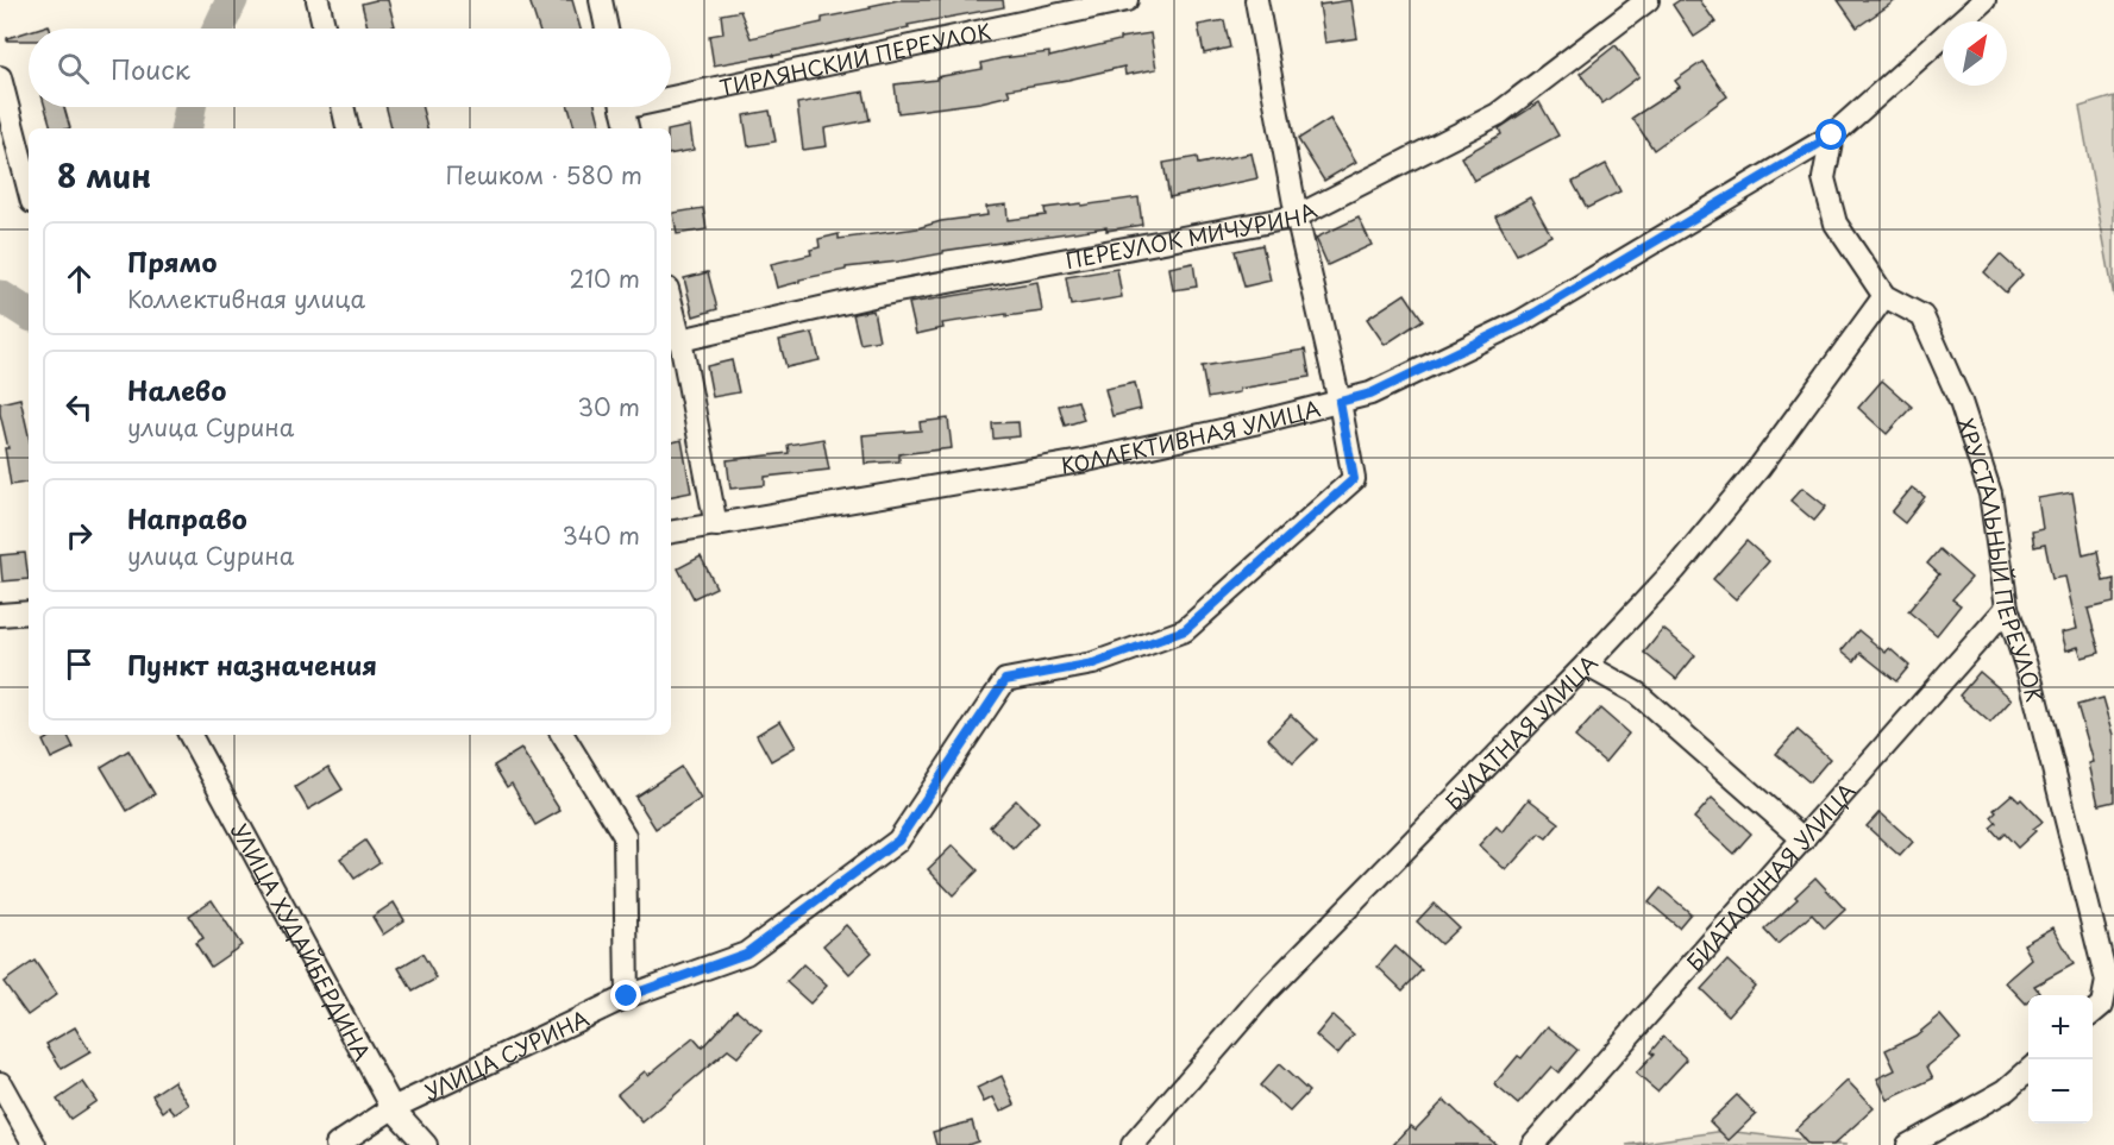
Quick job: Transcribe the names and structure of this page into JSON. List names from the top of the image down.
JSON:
{
  "streets": {
    "street": [
      "ТИРЛЯНСКИЙ ПЕРЕУЛОК",
      "ПЕРЕУЛОК МИЧУРИНА",
      "КОЛЛЕКТИВНАЯ УЛИЦА",
      "ХРУСТАЛЬНЫЙ ПЕРЕУЛОК",
      "БУЛАТНАЯ УЛИЦА",
      "БИАТЛОННАЯ УЛИЦА",
      "УЛИЦА ХУДАЙБЕРДИНА",
      "УЛИЦА СУРИНА"
    ]
  },
  "crossings": [
    ["КОЛЛЕКТИВНАЯ УЛИЦА", "ХРУСТАЛЬНЫЙ ПЕРЕУЛОК"],
    ["КОЛЛЕКТИВНАЯ УЛИЦА", "УЛИЦА СУРИНА"],
    ["ХРУСТАЛЬНЫЙ ПЕРЕУЛОК", "БУЛАТНАЯ УЛИЦА"],
    ["ХРУСТАЛЬНЫЙ ПЕРЕУЛОК", "БИАТЛОННАЯ УЛИЦА"],
    ["УЛИЦА ХУДАЙБЕРДИНА", "УЛИЦА СУРИНА"]
  ],
  "north": "top right",
  "page": {
    "search": "Поиск",
    "heading": ["8 мин", "Пешком · 580 m"],
    "list": [
      ["Прямо", "Коллективная улица", "210 m"],
      ["Налево", "улица Сурина", "30 m"],
      ["Направо", "улица Сурина", "340 m"],
      "Пункт назначения"
    ],
    "map_buttons": ["+", "−"]
  }
}
